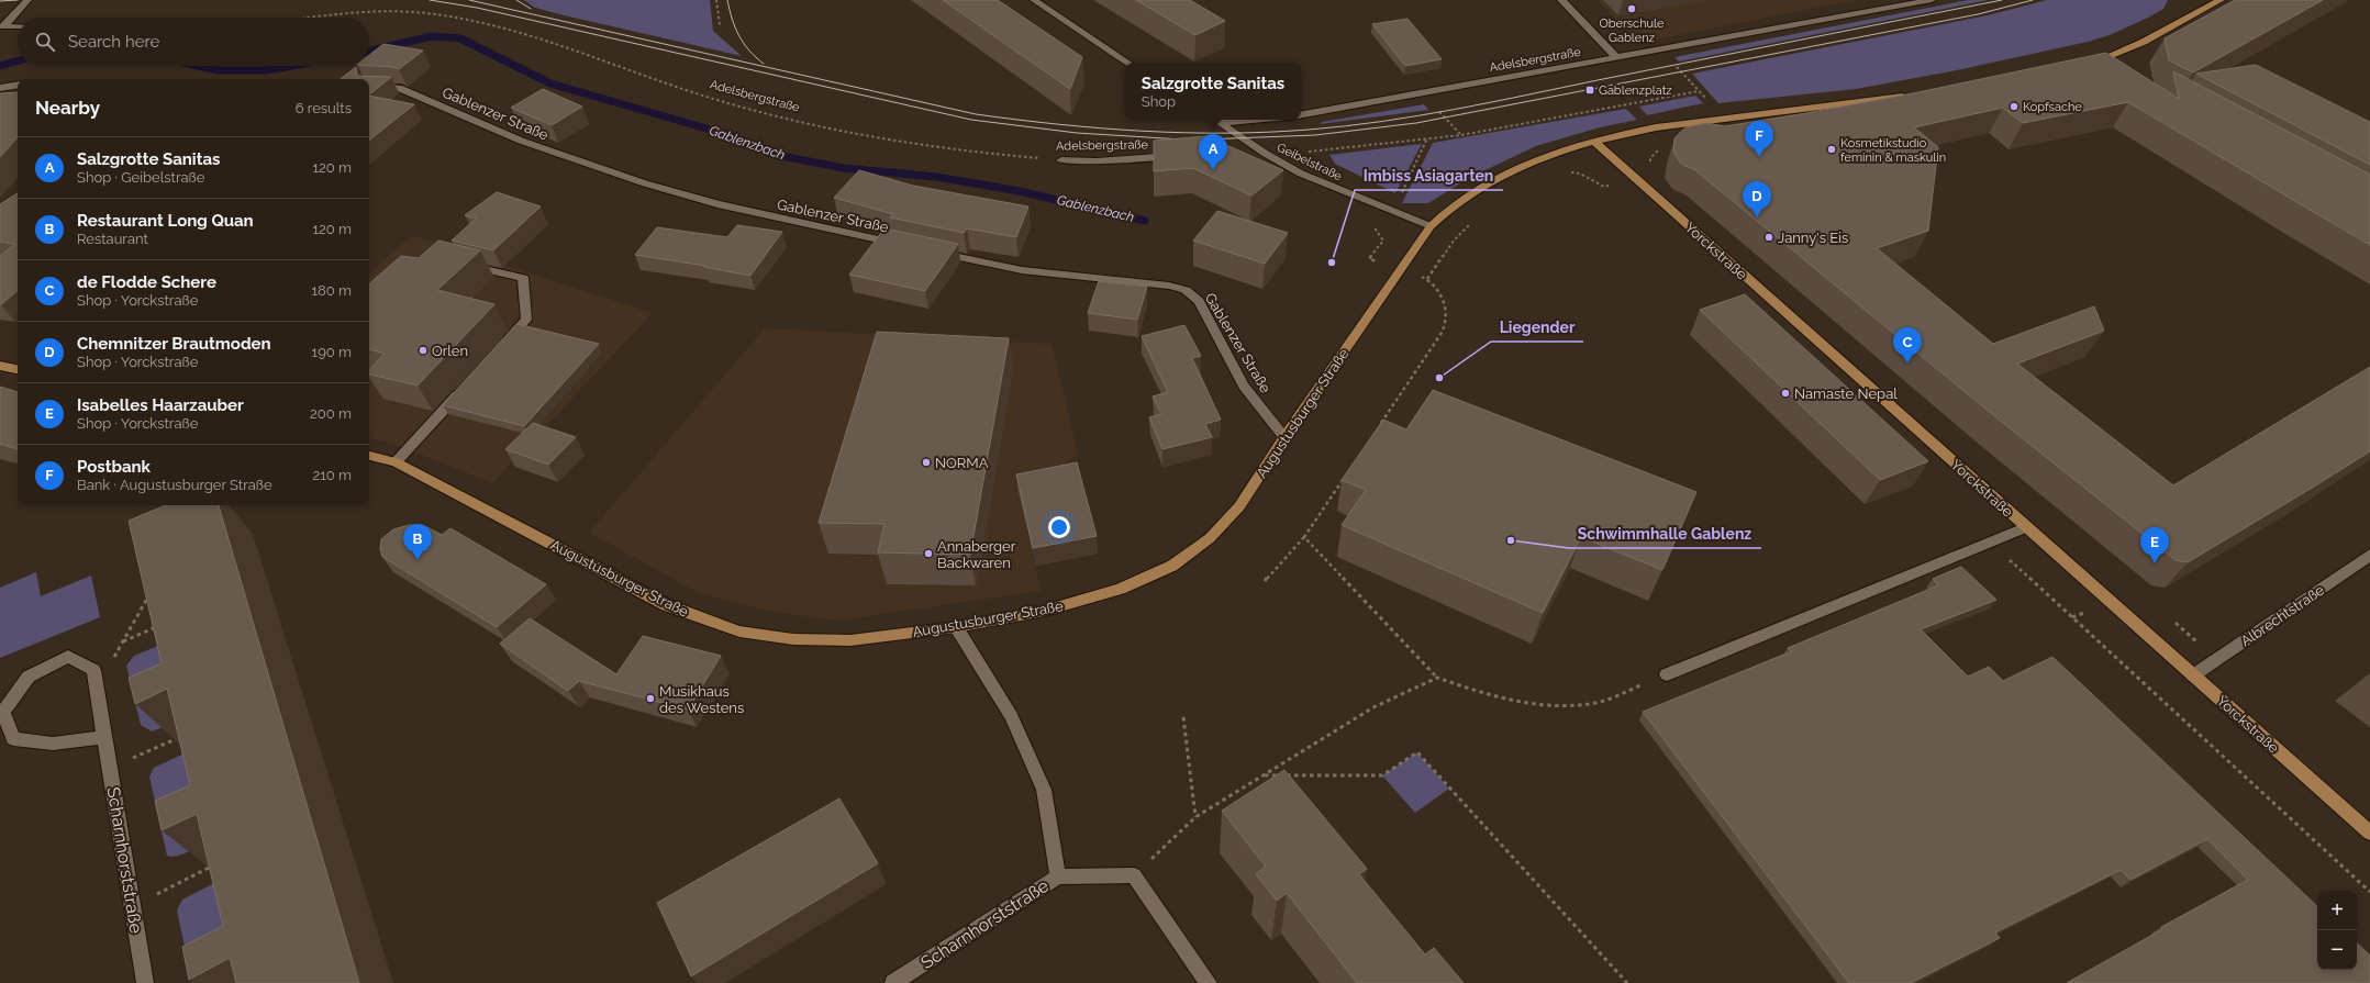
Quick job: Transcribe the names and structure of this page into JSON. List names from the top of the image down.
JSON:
{
  "streets": {
    "main road": ["Yorckstraße", "Augustusburger Straße"],
    "street": [
      "Adelsbergstraße",
      "Gablenzer Straße",
      "Geibelstraße",
      "Albrechtstraße",
      "Scharnhorststraße"
    ]
  },
  "crossings": [
    ["Gablenzer Straße", "Augustusburger Straße"],
    ["Geibelstraße", "Augustusburger Straße"],
    ["Yorckstraße", "Augustusburger Straße"],
    ["Yorckstraße", "Albrechtstraße"]
  ],
  "water": ["Gablenzbach"],
  "places": {
    "other": [
      "Oberschule Gablenz",
      "Kopfsache",
      "Kosmetikstudio feminin & maskulin",
      "Janny's Eis",
      "Imbiss Asiagarten",
      "Orlen",
      "Liegender",
      "Namaste Nepal",
      "NORMA",
      "Schwimmhalle Gablenz",
      "Annaberger Backwaren",
      "Musikhaus des Westens"
    ],
    "transit": ["Gablenzplatz"]
  },
  "page": {
    "search": "Search here",
    "popup": ["Salzgrotte Sanitas", "Shop"],
    "heading": ["Nearby", "6 results"],
    "pins": [
      "F",
      "A",
      "D",
      "C",
      "B",
      "E"
    ],
    "list": [
      {
        "mark": "A",
        "name": "Salzgrotte Sanitas",
        "note": "Shop · Geibelstraße",
        "value": "120 m"
      },
      {
        "mark": "B",
        "name": "Restaurant Long Quan",
        "note": "Restaurant",
        "value": "120 m"
      },
      {
        "mark": "C",
        "name": "de Flodde Schere",
        "note": "Shop · Yorckstraße",
        "value": "180 m"
      },
      {
        "mark": "D",
        "name": "Chemnitzer Brautmoden",
        "note": "Shop · Yorckstraße",
        "value": "190 m"
      },
      {
        "mark": "E",
        "name": "Isabelles Haarzauber",
        "note": "Shop · Yorckstraße",
        "value": "200 m"
      },
      {
        "mark": "F",
        "name": "Postbank",
        "note": "Bank · Augustusburger Straße",
        "value": "210 m"
      }
    ],
    "map_buttons": ["+", "−"]
  }
}
